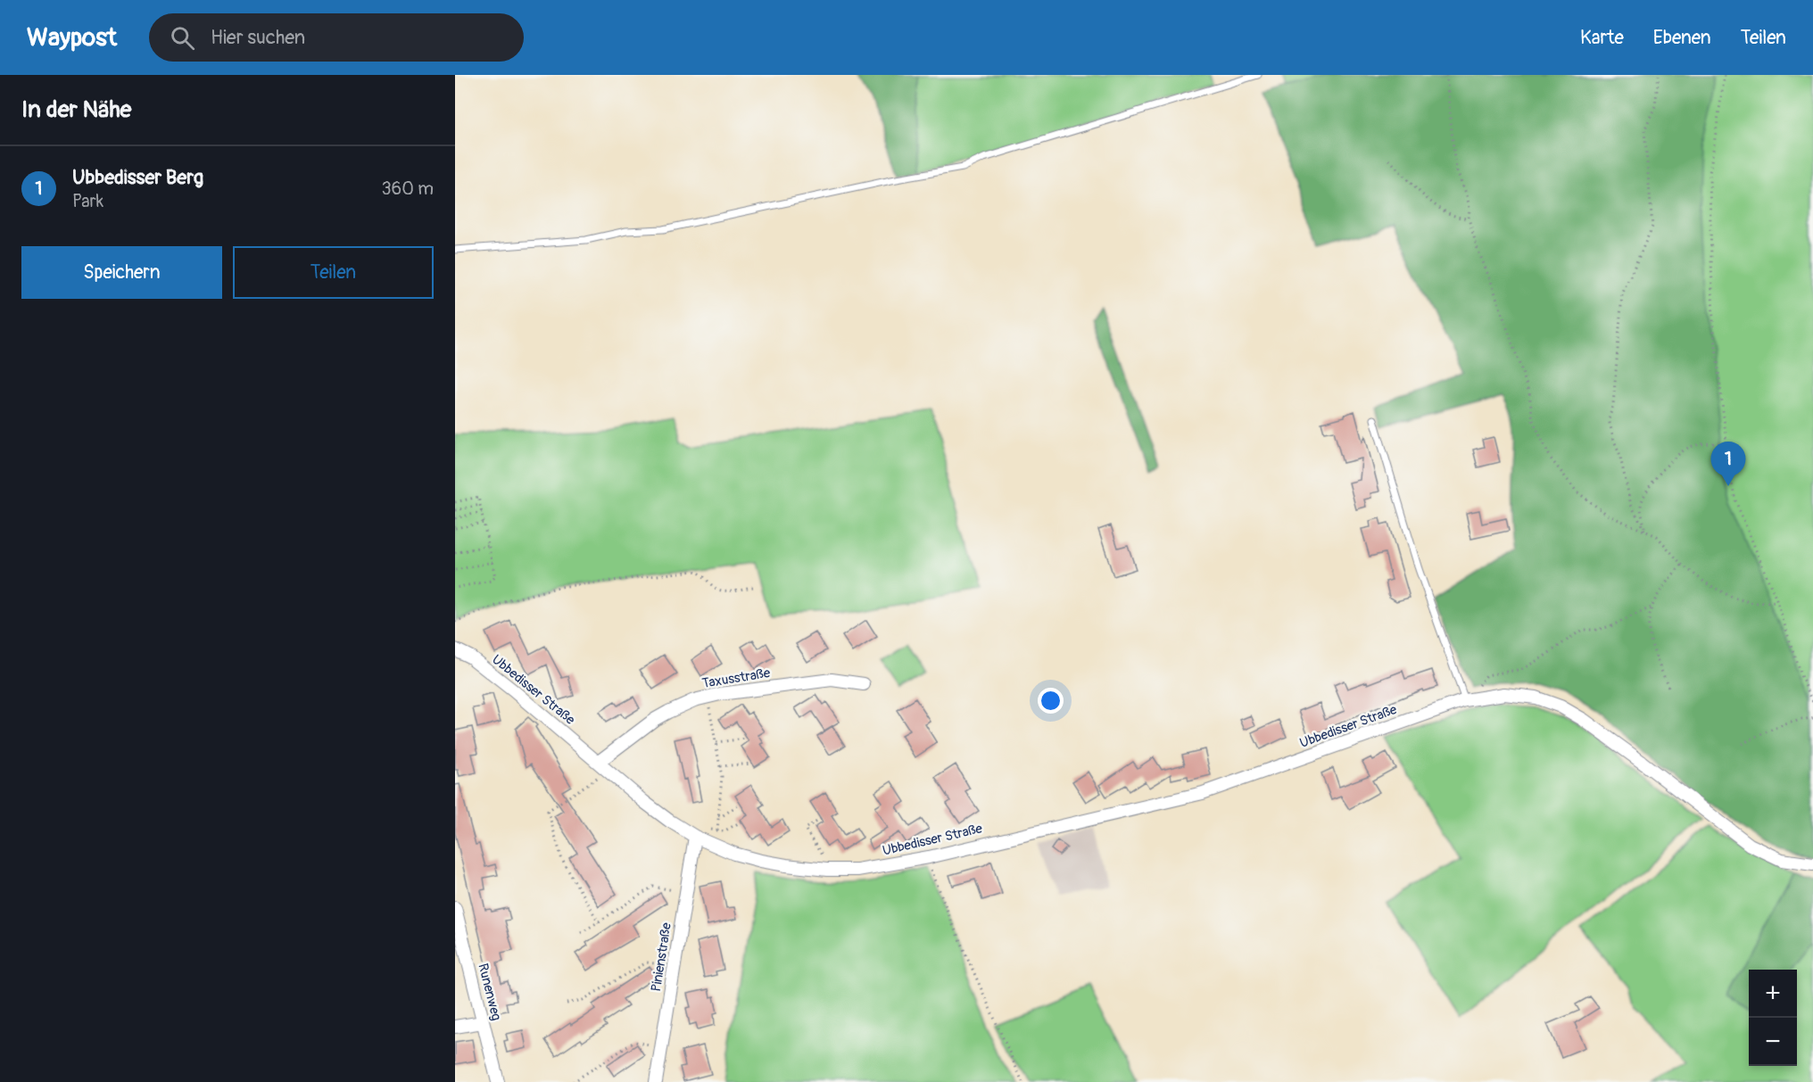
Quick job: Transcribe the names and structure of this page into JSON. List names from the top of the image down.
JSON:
{
  "streets": {
    "street": [
      "Taxusstraße",
      "Ubbedisser Straße",
      "Pinienstraße",
      "Runenweg"
    ]
  },
  "crossings": [
    ["Taxusstraße", "Ubbedisser Straße"],
    ["Ubbedisser Straße", "Pinienstraße"]
  ],
  "page": {
    "header": "Waypost",
    "search": "Hier suchen",
    "nav": ["Karte", "Ebenen", "Teilen"],
    "heading": "In der Nähe",
    "list": [
      {
        "mark": "1",
        "name": "Ubbedisser Berg",
        "note": "Park",
        "value": "360 m"
      }
    ],
    "buttons": ["Speichern", "Teilen"],
    "pins": "1",
    "map_buttons": ["+", "−"]
  }
}
